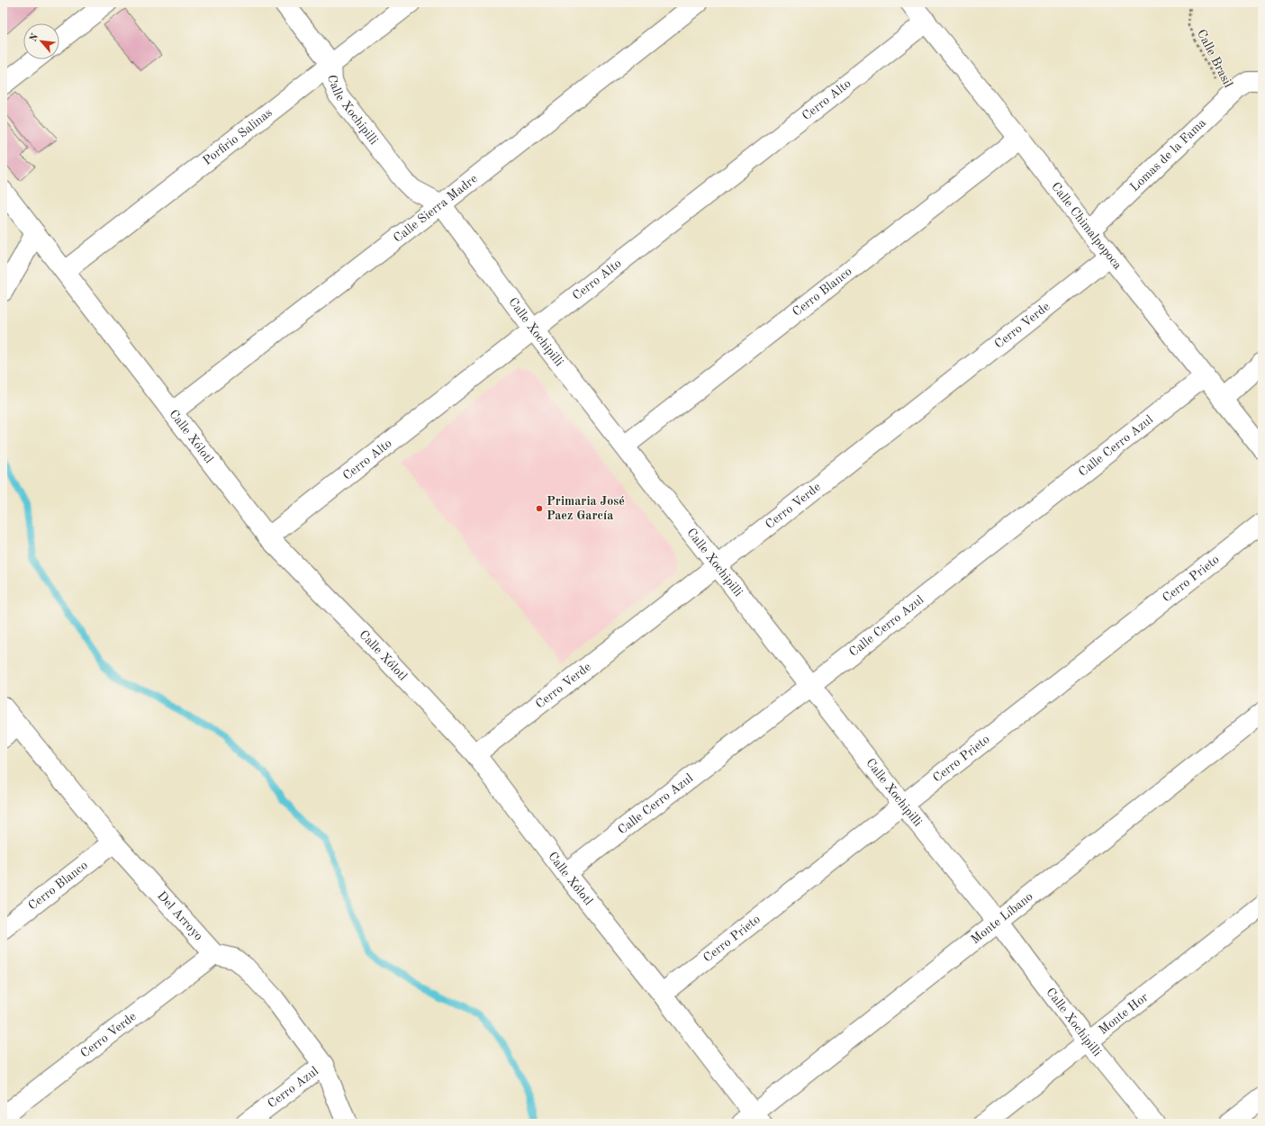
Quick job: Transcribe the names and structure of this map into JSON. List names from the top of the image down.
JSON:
{
  "streets": {
    "street": [
      "Cerro Alto",
      "Calle Xochipilli",
      "Porfirio Salinas",
      "Lomas de la Fama",
      "Calle Sierra Madre",
      "Calle Chimalpopoca",
      "Cerro Blanco",
      "Cerro Verde",
      "Calle Xólotl",
      "Calle Cerro Azul",
      "Cerro Prieto",
      "Del Arroyo",
      "Monte Líbano",
      "Monte Hor",
      "Cerro Azul"
    ],
    "path": ["Calle Brasil"]
  },
  "crossings": [
    ["Calle Brasil", "Lomas de la Fama"],
    ["Cerro Alto", "Calle Xochipilli"],
    ["Cerro Alto", "Calle Chimalpopoca"],
    ["Cerro Alto", "Calle Xólotl"],
    ["Calle Xochipilli", "Porfirio Salinas"],
    ["Calle Xochipilli", "Calle Sierra Madre"],
    ["Calle Xochipilli", "Cerro Blanco"],
    ["Calle Xochipilli", "Cerro Verde"],
    ["Calle Xochipilli", "Calle Cerro Azul"],
    ["Calle Xochipilli", "Cerro Prieto"],
    ["Calle Xochipilli", "Monte Líbano"],
    ["Calle Xochipilli", "Monte Hor"],
    ["Porfirio Salinas", "Calle Xólotl"],
    ["Lomas de la Fama", "Calle Chimalpopoca"],
    ["Calle Sierra Madre", "Calle Xólotl"],
    ["Calle Chimalpopoca", "Cerro Blanco"],
    ["Calle Chimalpopoca", "Cerro Verde"],
    ["Calle Chimalpopoca", "Calle Cerro Azul"],
    ["Cerro Blanco", "Del Arroyo"],
    ["Cerro Verde", "Calle Xólotl"],
    ["Cerro Verde", "Del Arroyo"],
    ["Calle Xólotl", "Calle Cerro Azul"],
    ["Calle Xólotl", "Cerro Prieto"],
    ["Calle Xólotl", "Monte Líbano"]
  ],
  "places": ["Primaria José Paez García"],
  "north": "top left"
}
